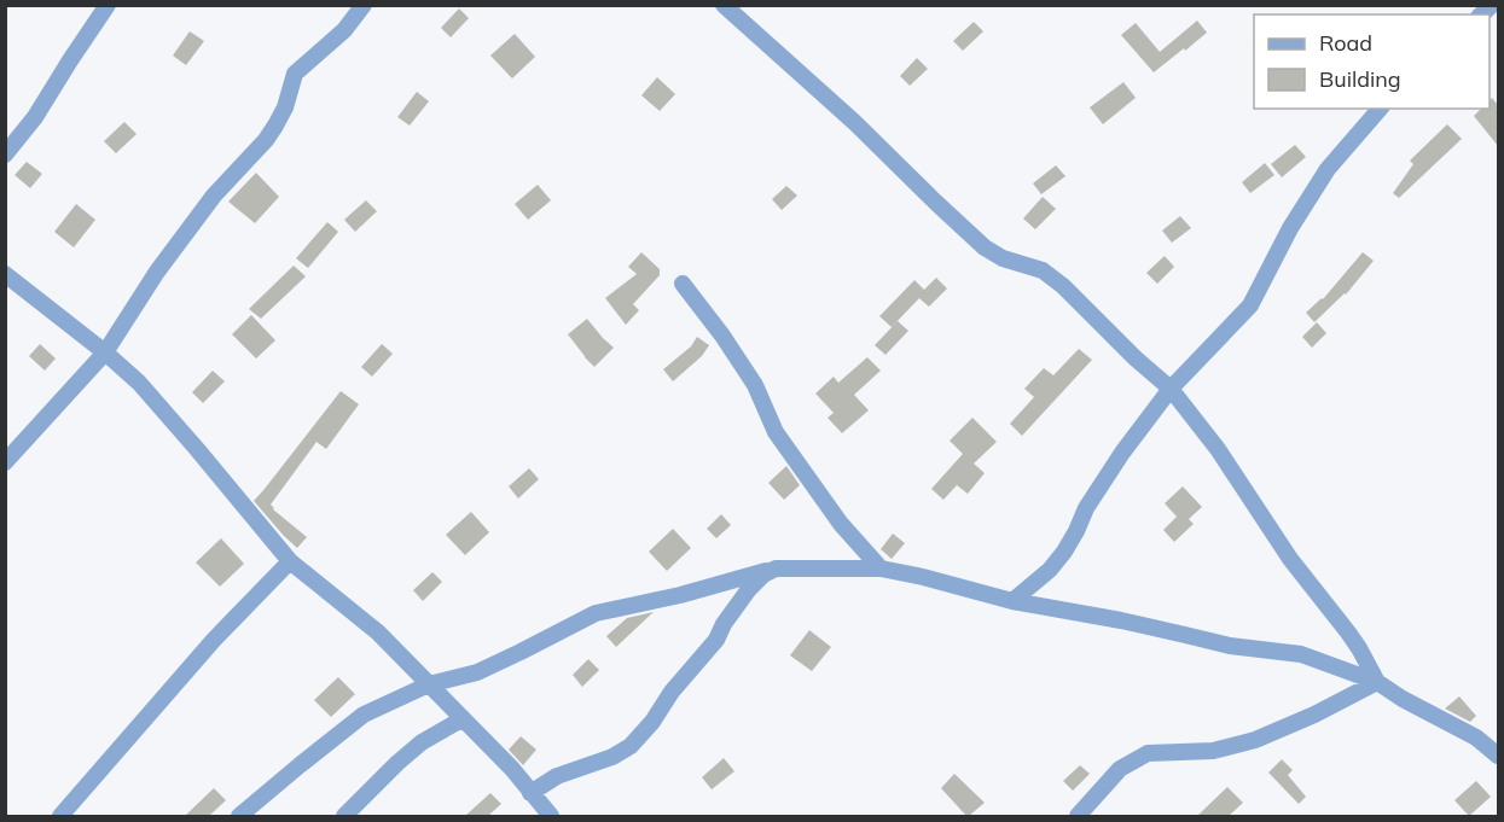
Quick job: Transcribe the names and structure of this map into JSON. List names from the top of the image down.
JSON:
{
  "legend": ["Road", "Building"]
}
